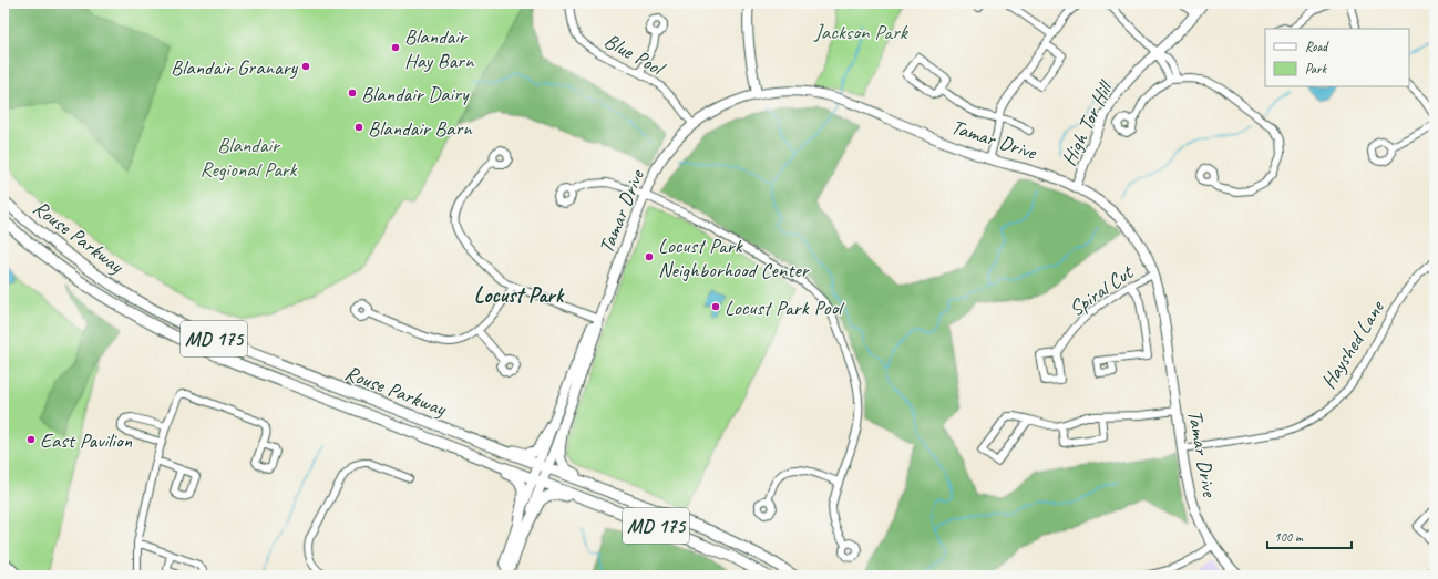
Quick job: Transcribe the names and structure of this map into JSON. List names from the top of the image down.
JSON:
{
  "streets": {
    "main road": ["Rouse Parkway", "MD 175"],
    "street": [
      "Blue Pool",
      "High Tor Hill",
      "Tamar Drive",
      "Spiral Cut",
      "Hayshed Lane"
    ]
  },
  "crossings": [
    ["Blue Pool", "Tamar Drive"],
    ["High Tor Hill", "Tamar Drive"],
    ["Tamar Drive", "Rouse Parkway"],
    ["Tamar Drive", "Spiral Cut"],
    ["Tamar Drive", "Hayshed Lane"]
  ],
  "districts": ["Locust Park"],
  "parks": ["Jackson Park", "Blandair Regional Park"],
  "places": [
    "Blandair Hay Barn",
    "Blandair Granary",
    "Blandair Dairy",
    "Blandair Barn",
    "Locust Park Neighborhood Center",
    "Locust Park Pool",
    "East Pavilion"
  ],
  "legend": ["Road", "Park"],
  "scale_bar": "100 m"
}
